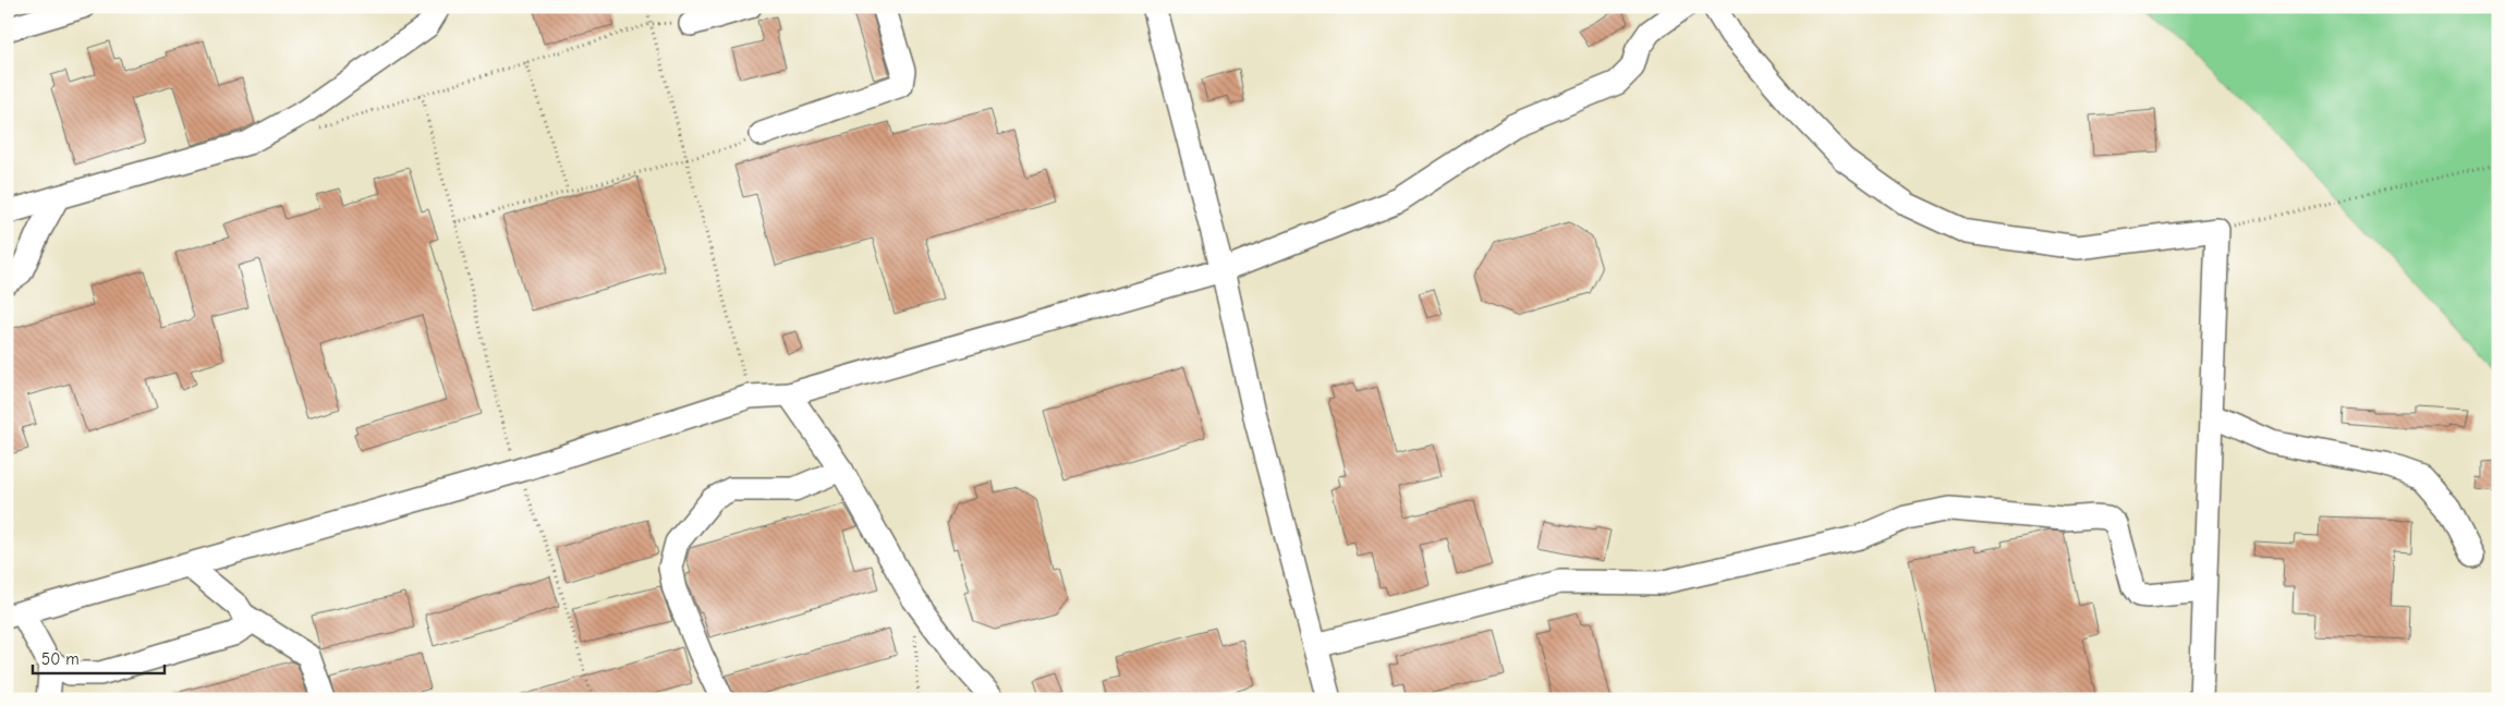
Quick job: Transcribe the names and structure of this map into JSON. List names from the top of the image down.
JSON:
{
  "scale_bar": "50 m"
}
